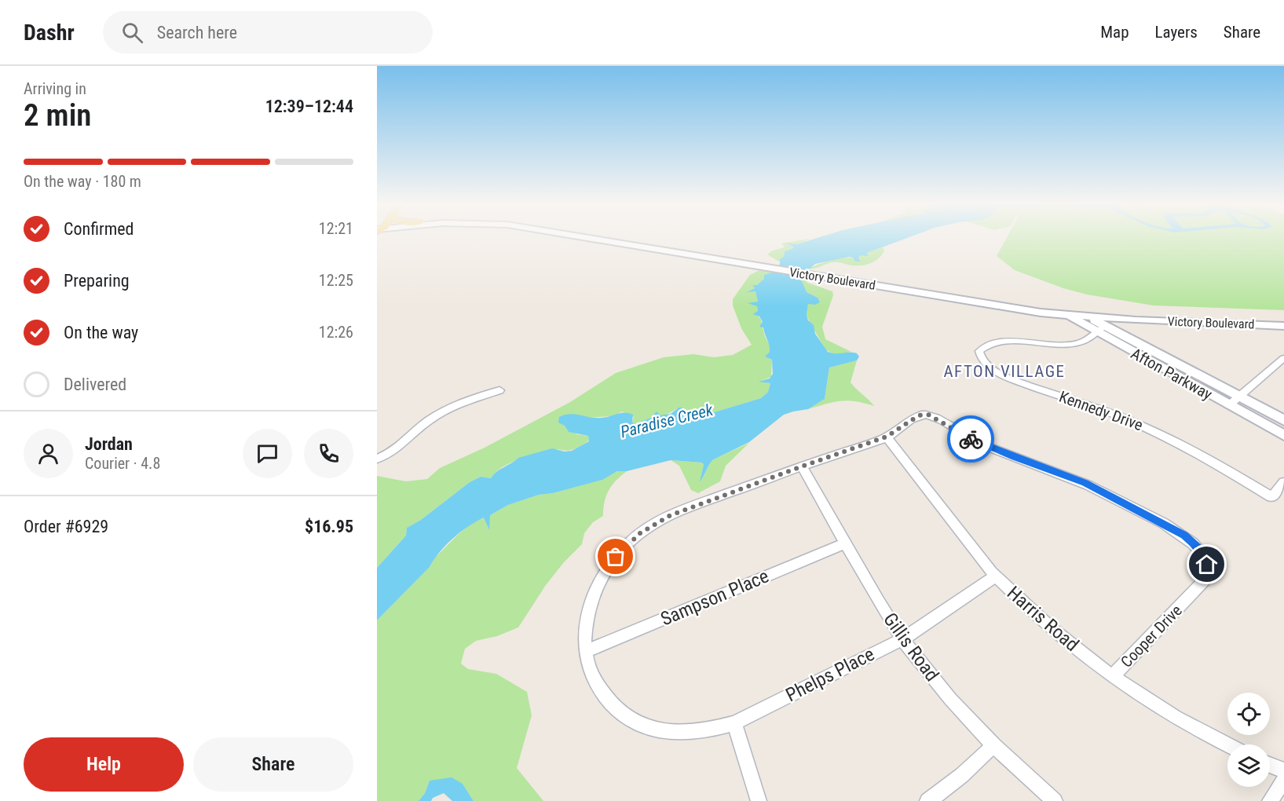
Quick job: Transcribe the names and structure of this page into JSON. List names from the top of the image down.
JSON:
{
  "streets": {
    "main road": ["Victory Boulevard", "Afton Parkway"],
    "street": [
      "Kennedy Drive",
      "Sampson Place",
      "Harris Road",
      "Cooper Drive",
      "Gillis Road",
      "Phelps Place"
    ]
  },
  "crossings": [
    ["Victory Boulevard", "Afton Parkway"],
    ["Afton Parkway", "Kennedy Drive"],
    ["Sampson Place", "Cooper Drive"],
    ["Sampson Place", "Gillis Road"],
    ["Sampson Place", "Phelps Place"],
    ["Harris Road", "Cooper Drive"],
    ["Harris Road", "Phelps Place"],
    ["Cooper Drive", "Gillis Road"],
    ["Cooper Drive", "Phelps Place"],
    ["Gillis Road", "Phelps Place"]
  ],
  "districts": ["AFTON VILLAGE"],
  "water": ["Paradise Creek"],
  "page": {
    "header": "Dashr",
    "search": "Search here",
    "nav": ["Map", "Layers", "Share"],
    "heading": ["2 min", "Arriving in", "12:39–12:44"],
    "panel": [
      "Jordan",
      "Courier · 4.8",
      "Order #6929",
      "$16.95"
    ],
    "bar": "On the way · 180 m",
    "list": [
      ["Confirmed", "12:21"],
      ["Preparing", "12:25"],
      ["On the way", "12:26"],
      "Delivered"
    ],
    "buttons": ["Help", "Share"]
  }
}
